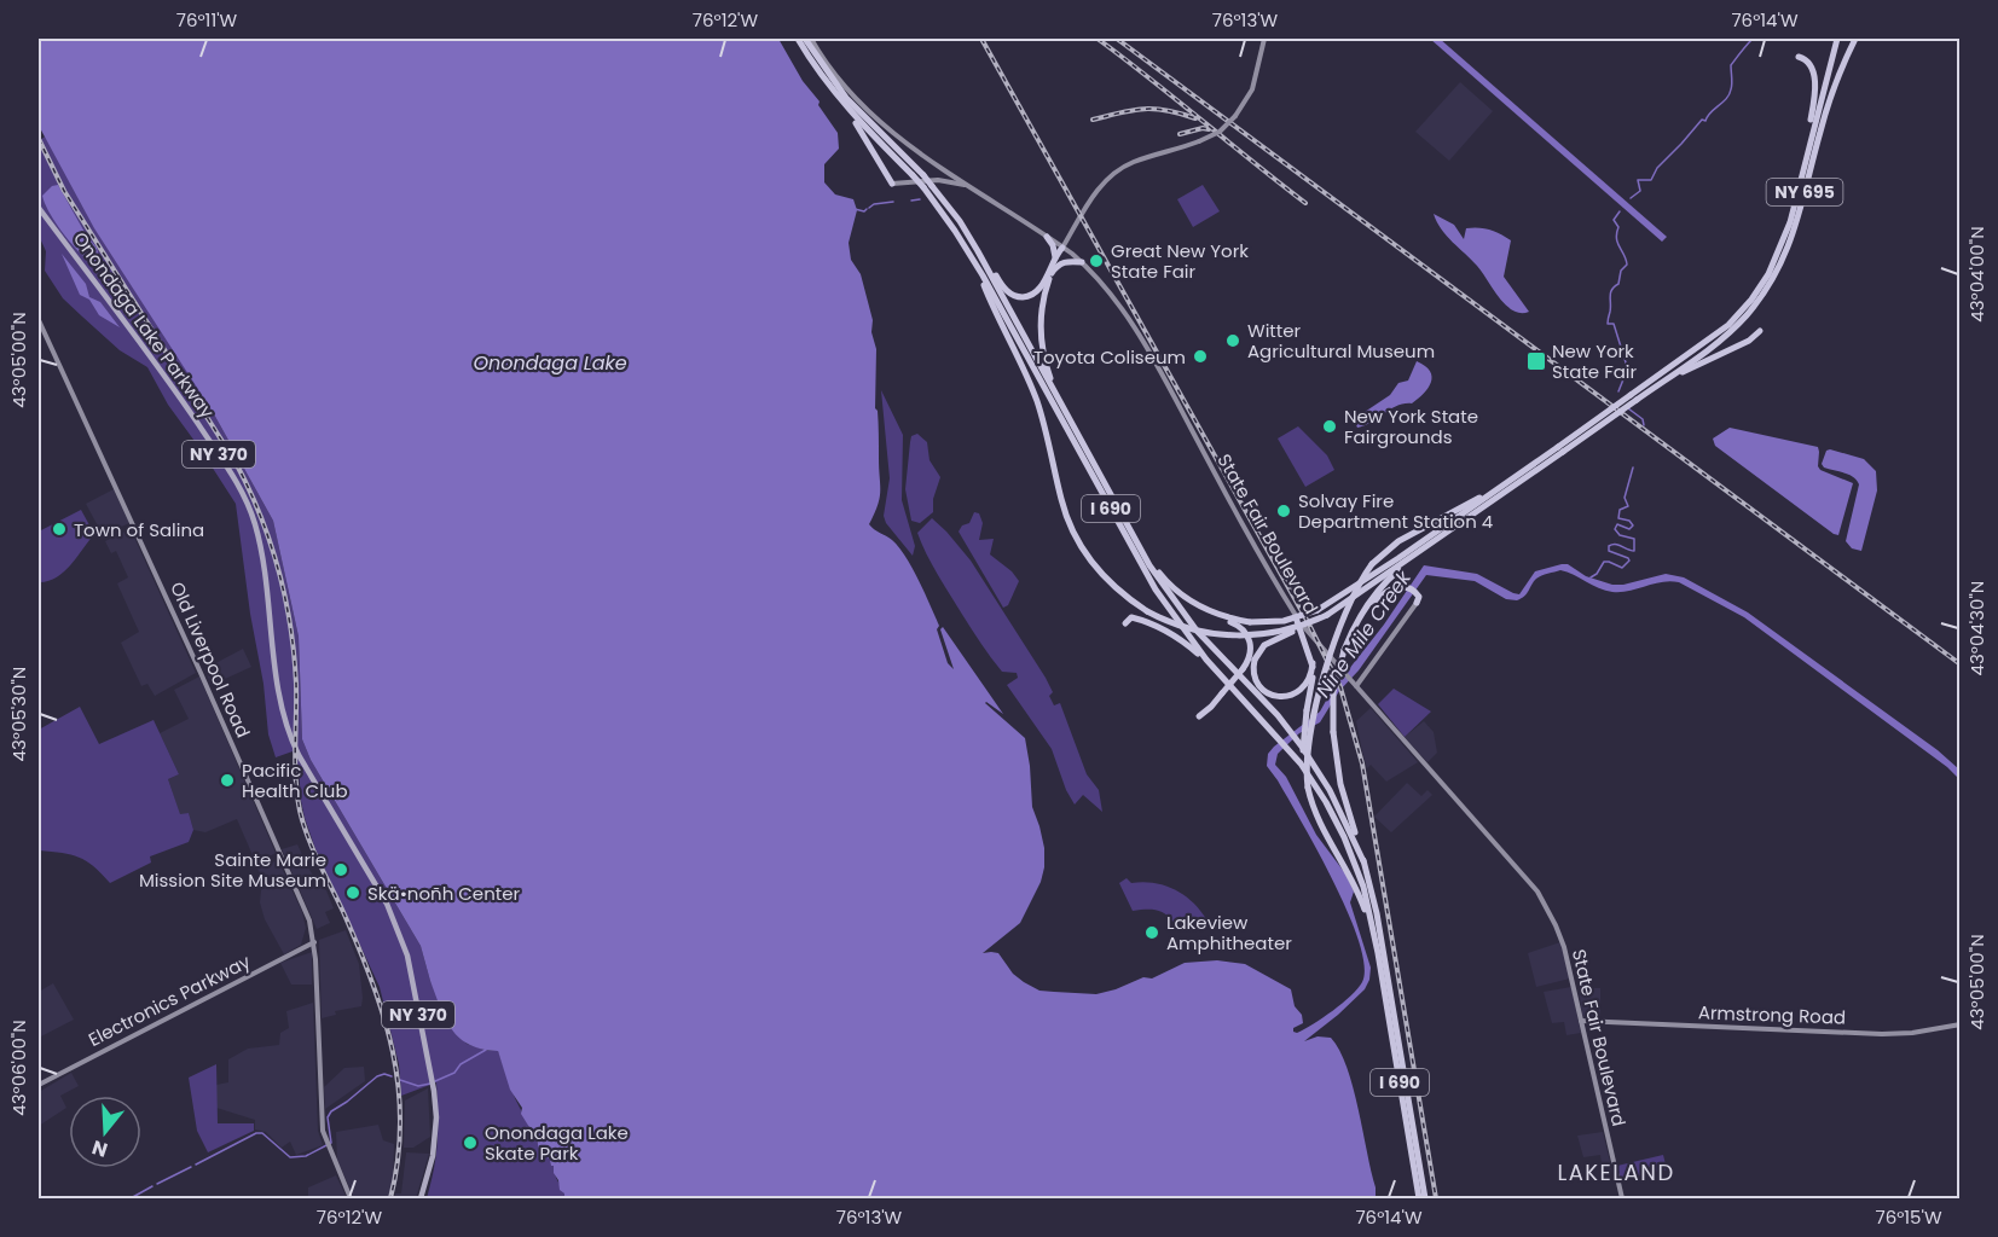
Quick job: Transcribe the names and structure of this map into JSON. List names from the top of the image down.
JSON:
{
  "streets": {
    "highway": ["NY 695", "I 690"],
    "main road": [
      "Onondaga Lake Parkway",
      "NY 370",
      "State Fair Boulevard",
      "Old Liverpool Road",
      "Electronics Parkway",
      "Armstrong Road"
    ]
  },
  "crossings": [
    ["State Fair Boulevard", "Armstrong Road"],
    ["Old Liverpool Road", "Electronics Parkway"]
  ],
  "districts": ["LAKELAND"],
  "water": ["Onondaga Lake", "Nine Mile Creek"],
  "places": {
    "other": [
      "Great New York State Fair",
      "Witter Agricultural Museum",
      "Toyota Coliseum",
      "New York State Fairgrounds",
      "Solvay Fire Department Station 4",
      "Town of Salina",
      "Pacific Health Club",
      "Sainte Marie Mission Site Museum",
      "Skä•noñh Center",
      "Lakeview Amphitheater",
      "Onondaga Lake Skate Park"
    ],
    "transit": ["New York State Fair"]
  },
  "north": "bottom",
  "coordinates": [
    "76°11'W",
    "76°12'W",
    "76°13'W",
    "76°14'W",
    "43°04'00\"N",
    "43°05'00\"N",
    "43°04'30\"N",
    "43°05'30\"N",
    "43°06'00\"N",
    "76°15'W"
  ]
}
